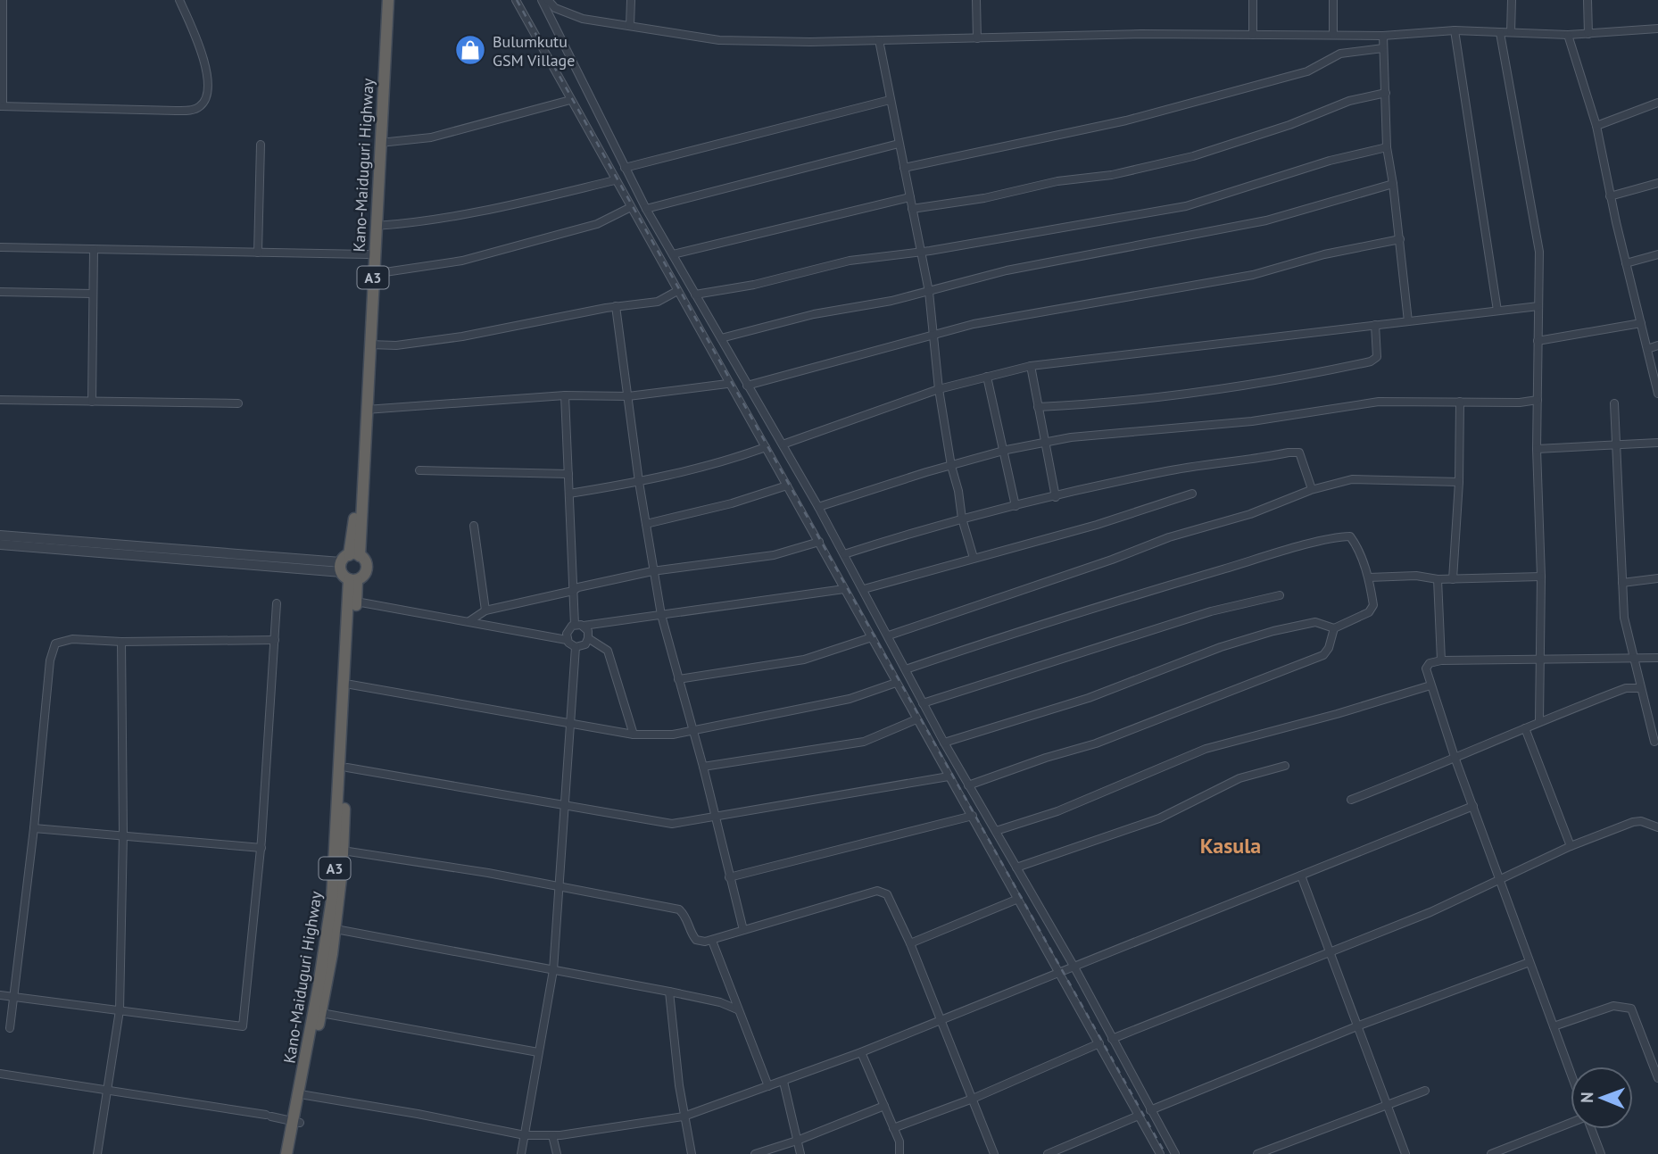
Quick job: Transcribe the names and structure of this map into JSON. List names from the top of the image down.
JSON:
{
  "streets": {
    "highway": ["Kano-Maiduguri Highway", "A3"]
  },
  "districts": ["Kasula"],
  "places": {
    "shop": ["Bulumkutu GSM Village"]
  },
  "north": "left"
}
